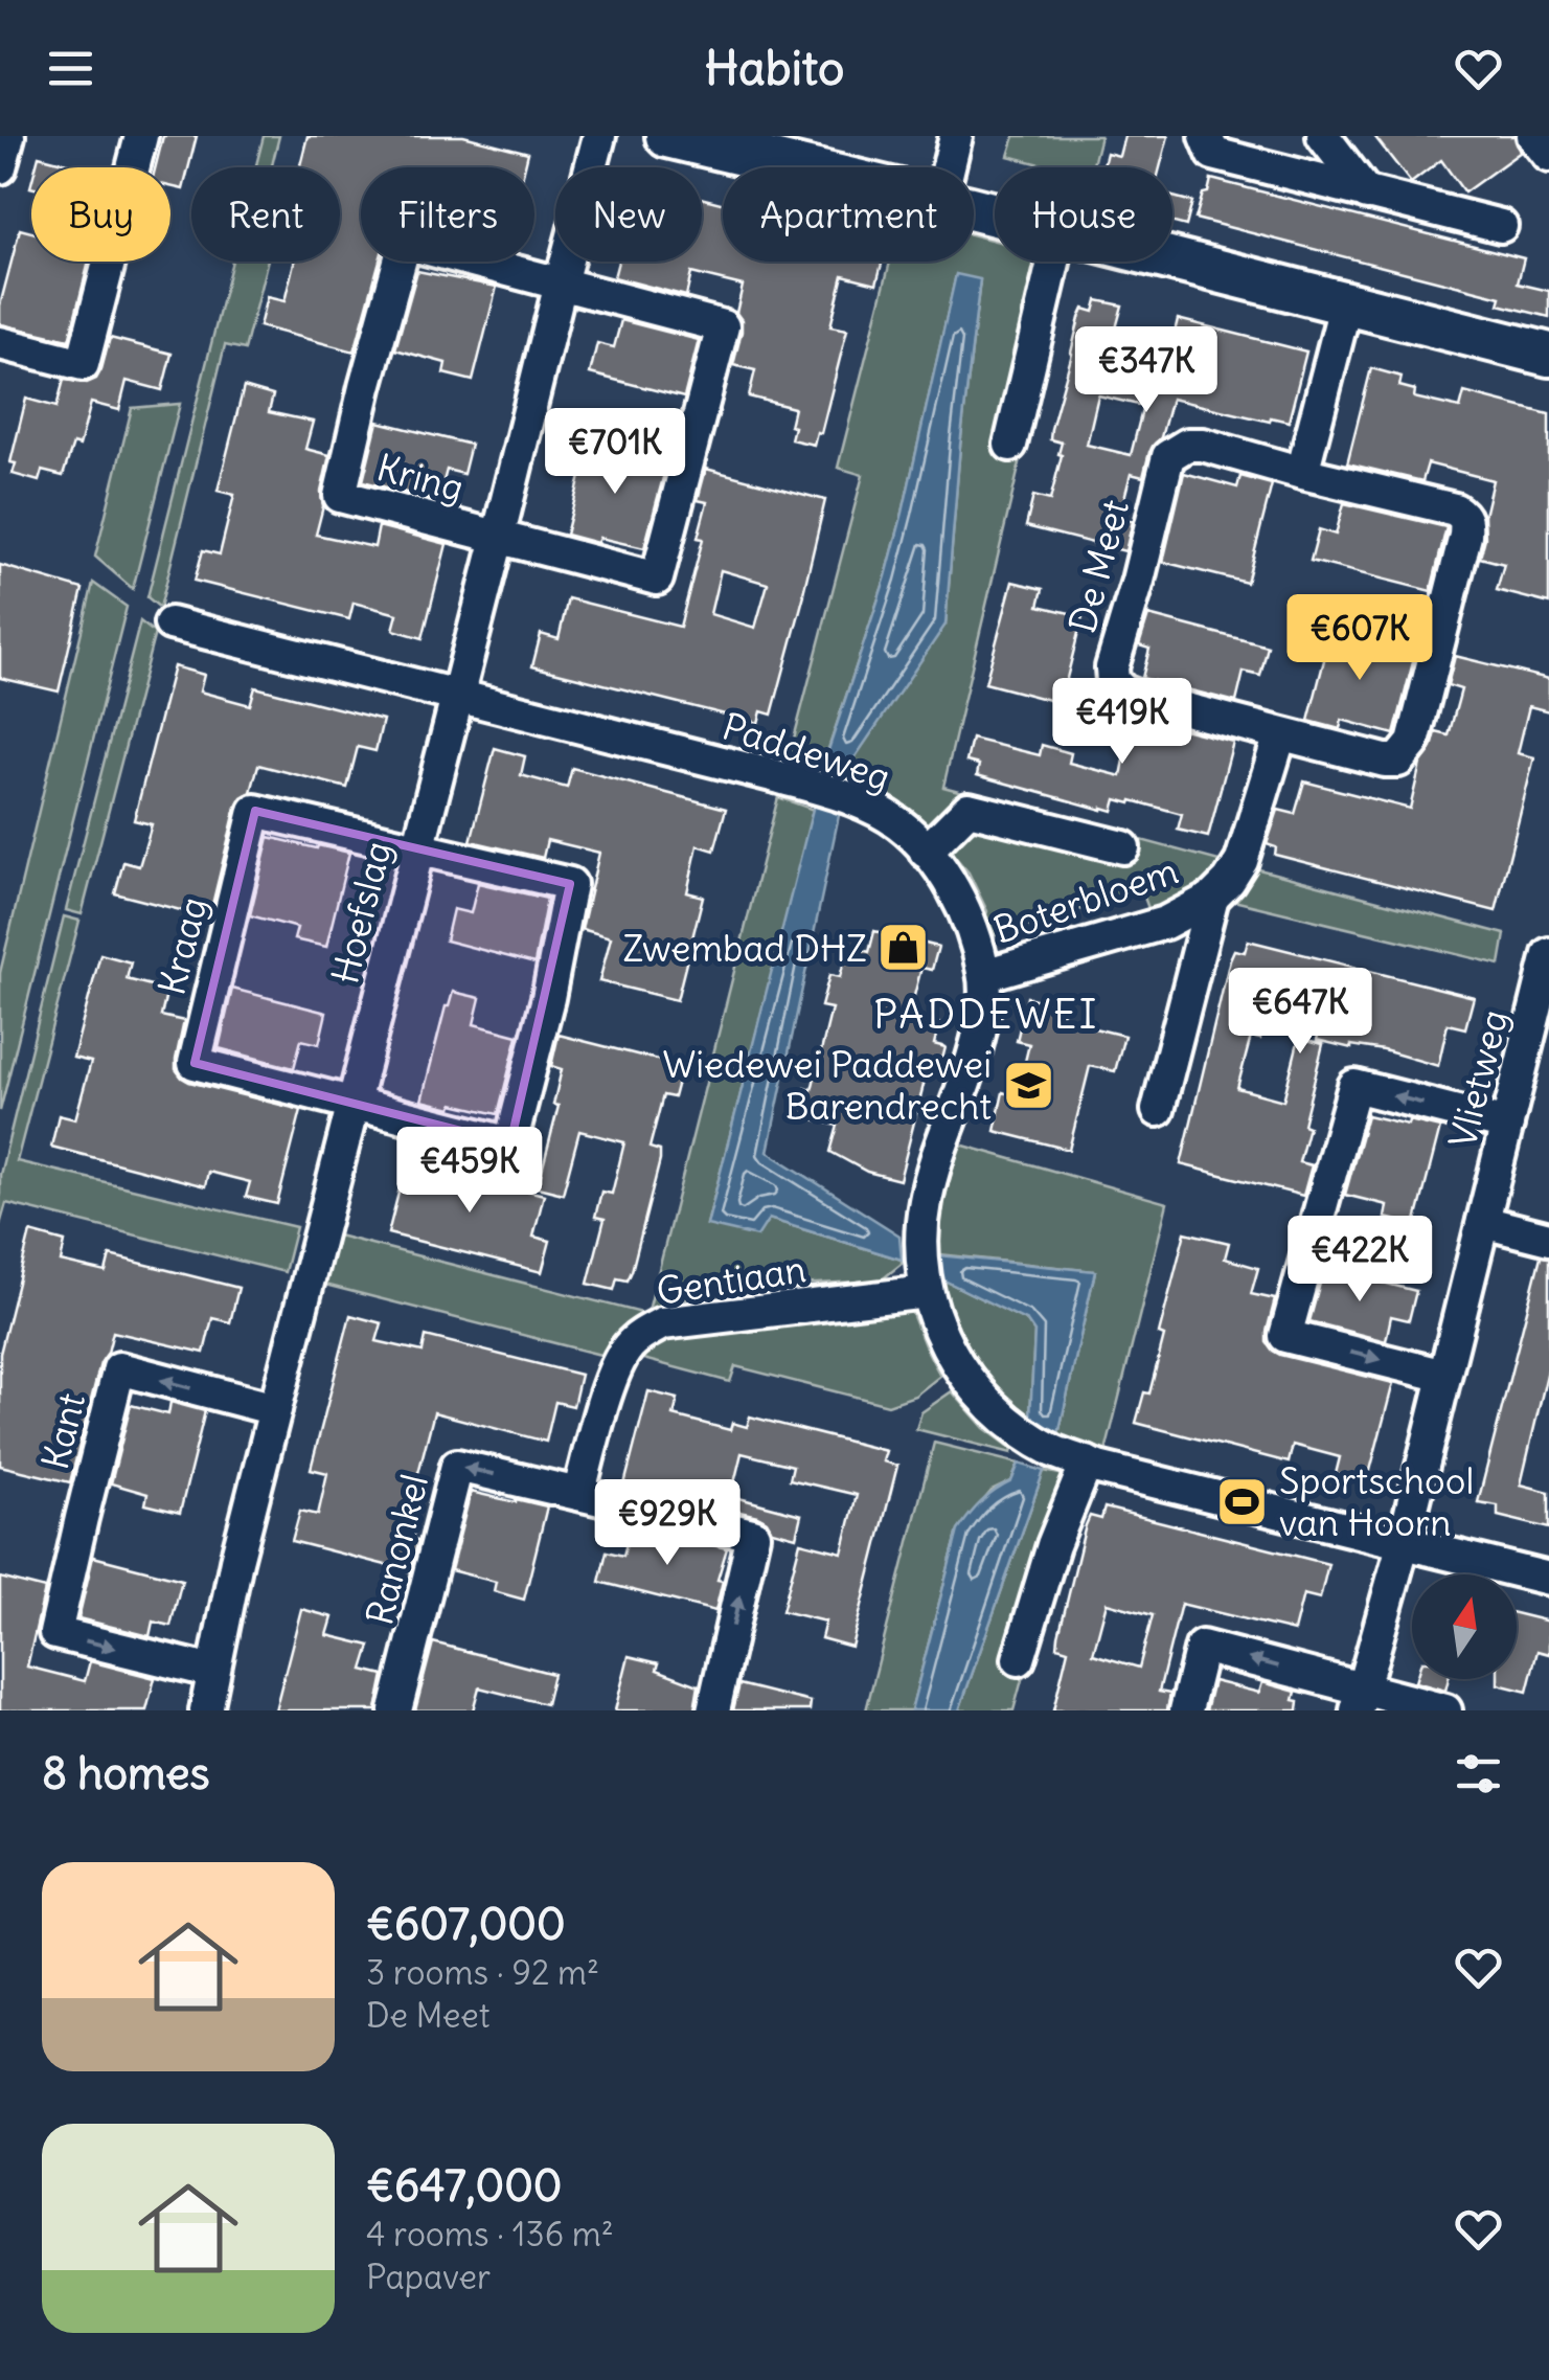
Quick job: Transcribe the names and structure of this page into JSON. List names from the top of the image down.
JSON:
{
  "streets": {
    "street": [
      "Kring",
      "De Meet",
      "Paddeweg",
      "Boterbloem",
      "Hoefslag",
      "Kraag",
      "Vlietweg",
      "Gentiaan",
      "Kant",
      "Ranonkel"
    ]
  },
  "crossings": [
    ["Kring", "Hoefslag"],
    ["Paddeweg", "Boterbloem"],
    ["Paddeweg", "Hoefslag"],
    ["Paddeweg", "Vlietweg"],
    ["Paddeweg", "Gentiaan"],
    ["Hoefslag", "Kraag"],
    ["Hoefslag", "Kant"],
    ["Gentiaan", "Ranonkel"]
  ],
  "districts": ["PADDEWEI"],
  "places": {
    "shop": ["Zwembad DHZ"],
    "school or university": ["Wiedewei Paddewei Barendrecht"],
    "sports": ["Sportschool van Hoorn"]
  },
  "north": "top",
  "page": {
    "header": "Habito",
    "chip": [
      "Buy",
      "Rent",
      "Filters",
      "New",
      "Apartment",
      "House"
    ],
    "price": [
      "€347K",
      "€701K",
      "€607K",
      "€419K",
      "€647K",
      "€459K",
      "€422K",
      "€929K"
    ],
    "heading": "8 homes",
    "list": [
      {
        "name": "€607,000",
        "note": "3 rooms · 92 m² · De Meet"
      },
      {
        "name": "€647,000",
        "note": "4 rooms · 136 m² · Papaver"
      }
    ]
  }
}
